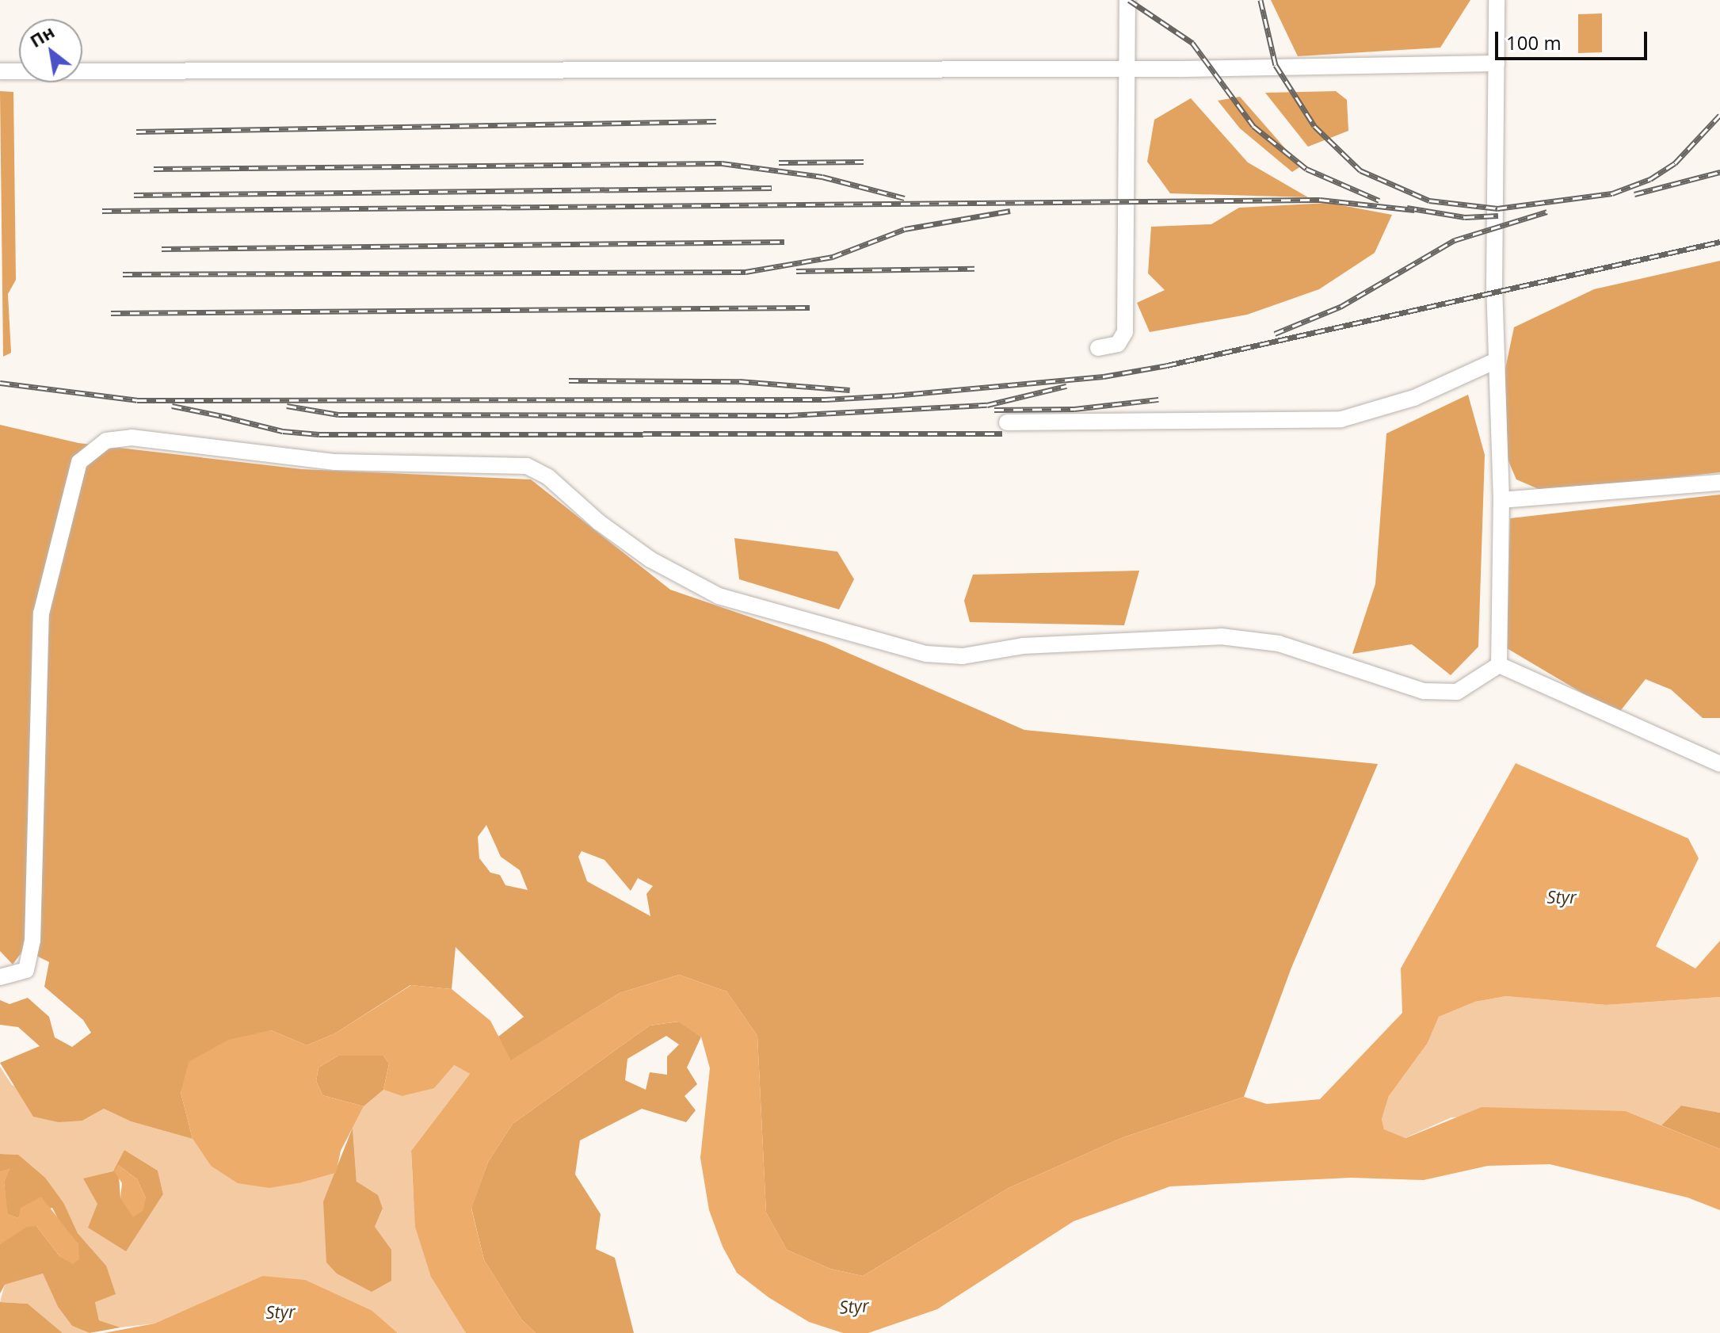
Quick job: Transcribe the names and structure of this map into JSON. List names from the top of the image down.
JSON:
{
  "water": ["Styr"],
  "scale_bar": "100 m",
  "north": "top left"
}
